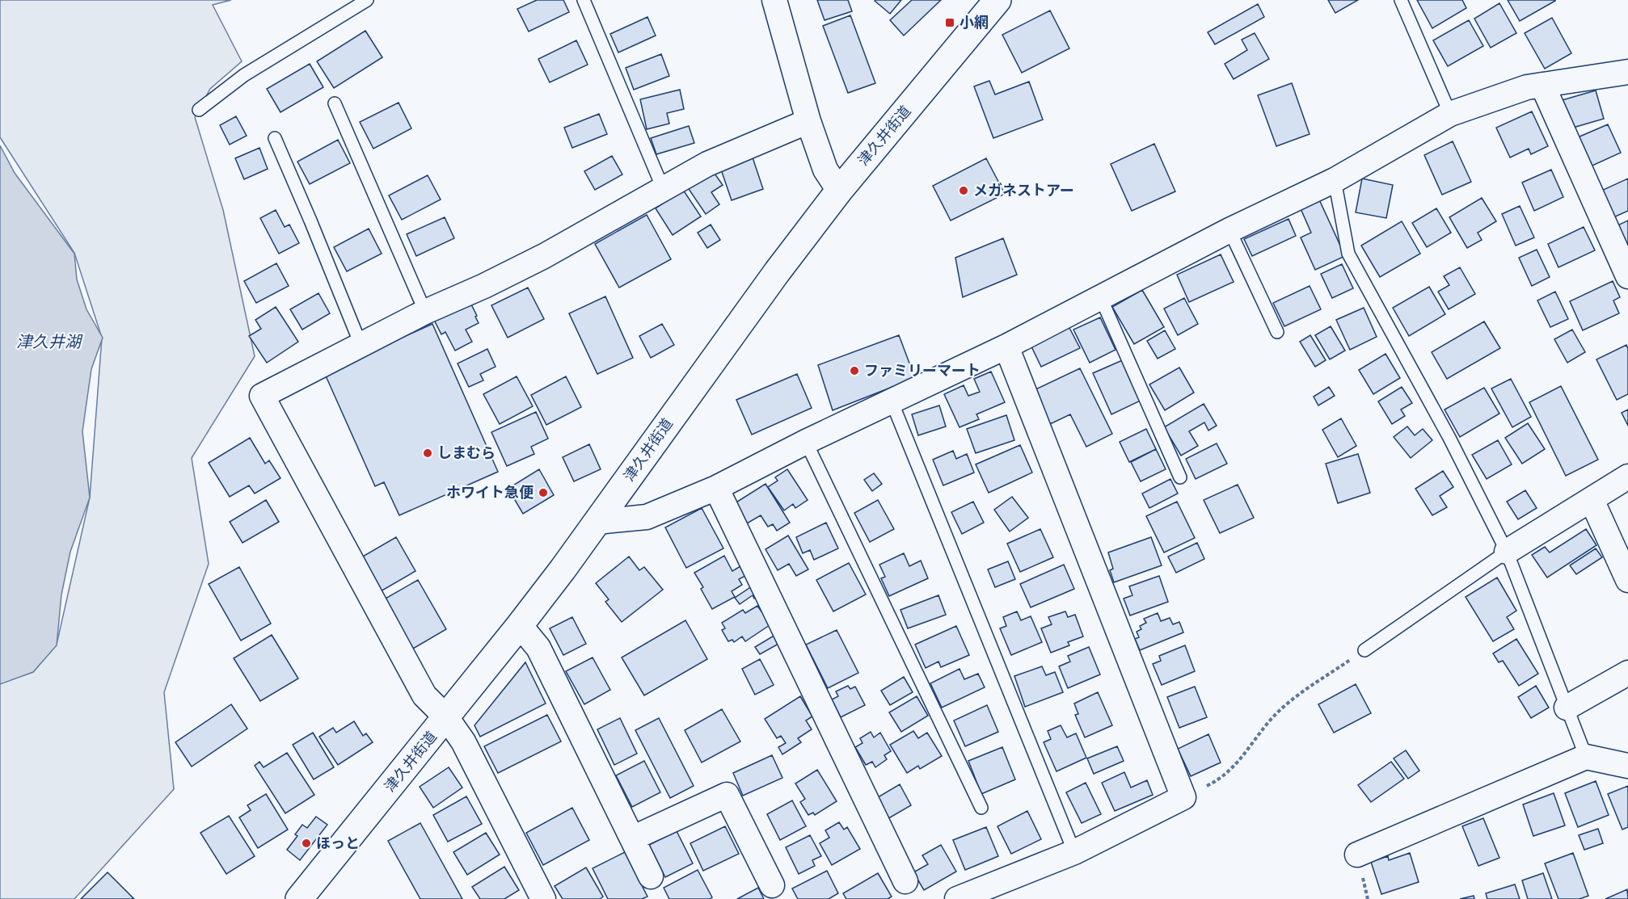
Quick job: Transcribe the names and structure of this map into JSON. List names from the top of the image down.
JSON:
{
  "streets": {
    "highway": ["津久井街道"]
  },
  "water": ["津久井湖"],
  "places": {
    "transit": ["小網"],
    "other": [
      "メガネストアー",
      "ファミリーマート",
      "しまむら",
      "ホワイト急便",
      "ほっと"
    ]
  }
}
